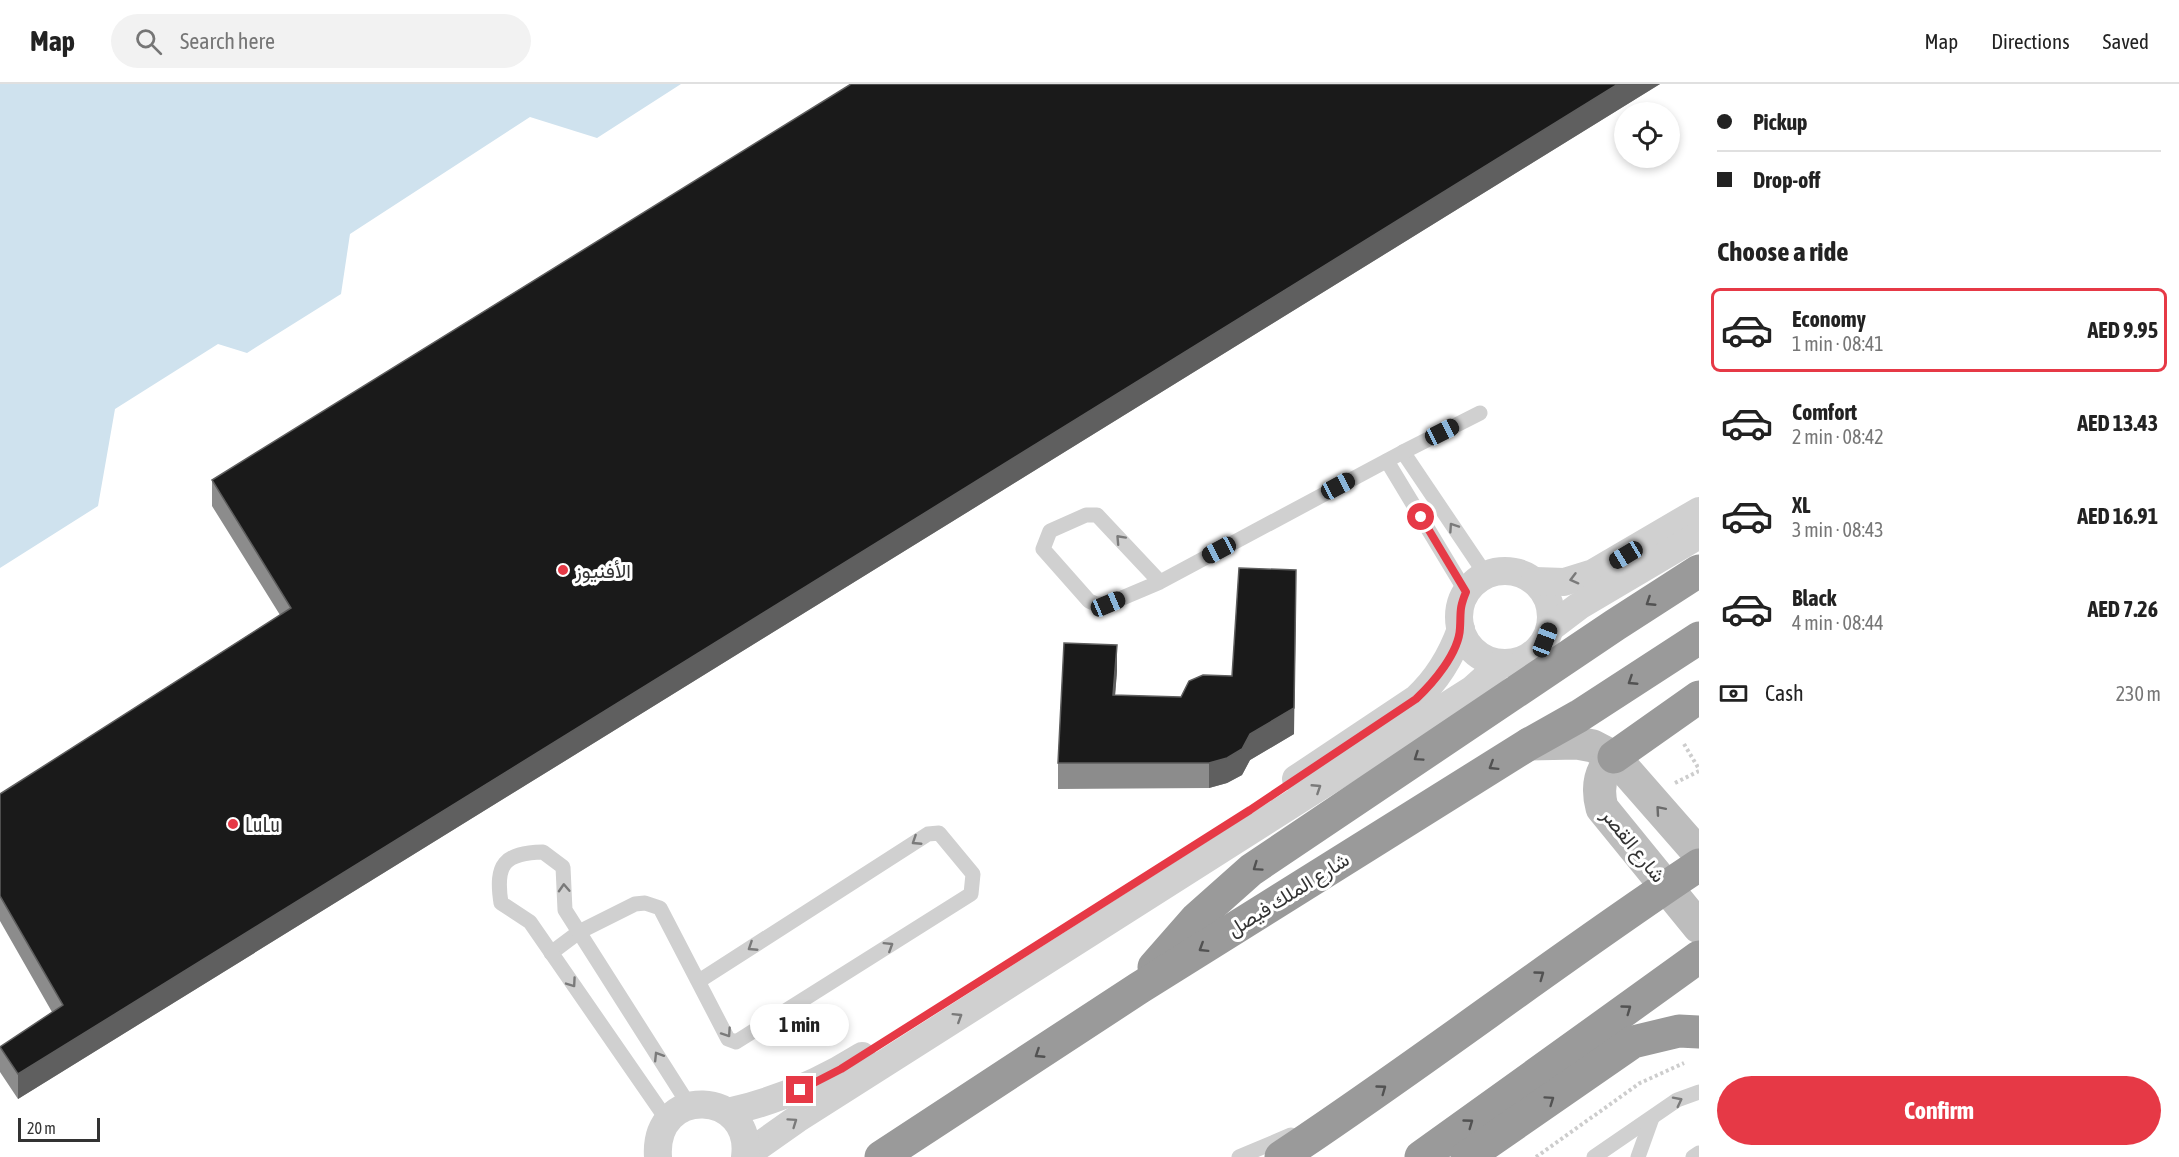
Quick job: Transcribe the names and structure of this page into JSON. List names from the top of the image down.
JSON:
{
  "streets": {
    "highway": ["شارع الملك فيصل"],
    "main road": ["شارع القصر"]
  },
  "crossings": [
    ["شارع القصر", "شارع الملك فيصل"]
  ],
  "places": ["الأفنيوز", "LuLu"],
  "scale_bar": "20 m",
  "page": {
    "header": "Map",
    "search": "Search here",
    "nav": ["Map", "Directions", "Saved"],
    "banner": ["Pickup", "Drop-off"],
    "heading": "Choose a ride",
    "list": [
      {
        "name": "Economy",
        "note": "1 min · 08:41",
        "value": "AED 9.95"
      },
      {
        "name": "Comfort",
        "note": "2 min · 08:42",
        "value": "AED 13.43"
      },
      {
        "name": "XL",
        "note": "3 min · 08:43",
        "value": "AED 16.91"
      },
      {
        "name": "Black",
        "note": "4 min · 08:44",
        "value": "AED 7.26"
      }
    ],
    "pay": ["Cash", "230 m"],
    "bubble": "1 min",
    "buttons": "Confirm",
    "scale": "20 m"
  }
}
